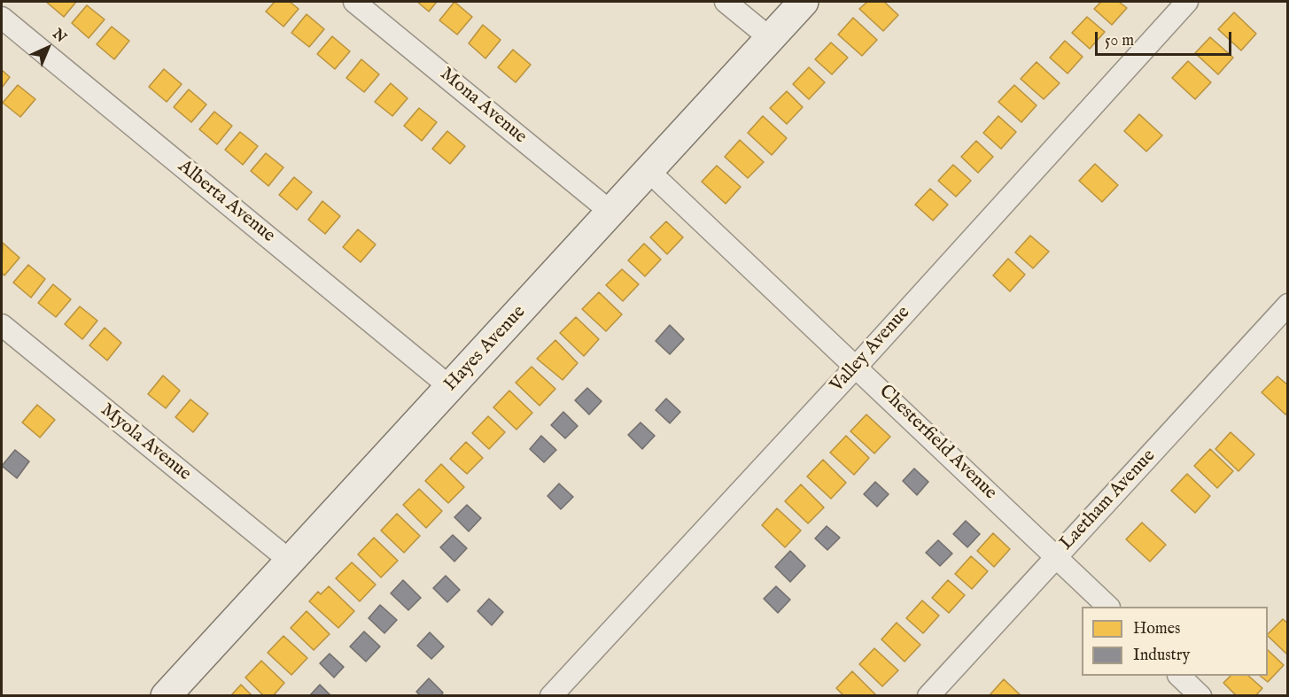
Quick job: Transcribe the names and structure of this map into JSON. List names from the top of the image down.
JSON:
{
  "streets": {
    "street": [
      "Mona Avenue",
      "Alberta Avenue",
      "Hayes Avenue",
      "Valley Avenue",
      "Myola Avenue",
      "Chesterfield Avenue",
      "Laetham Avenue"
    ]
  },
  "crossings": [
    ["Mona Avenue", "Hayes Avenue"],
    ["Alberta Avenue", "Hayes Avenue"],
    ["Hayes Avenue", "Myola Avenue"],
    ["Hayes Avenue", "Chesterfield Avenue"],
    ["Valley Avenue", "Chesterfield Avenue"],
    ["Chesterfield Avenue", "Laetham Avenue"]
  ],
  "legend": ["Homes", "Industry"],
  "scale_bar": "50 m",
  "north": "top right"
}
